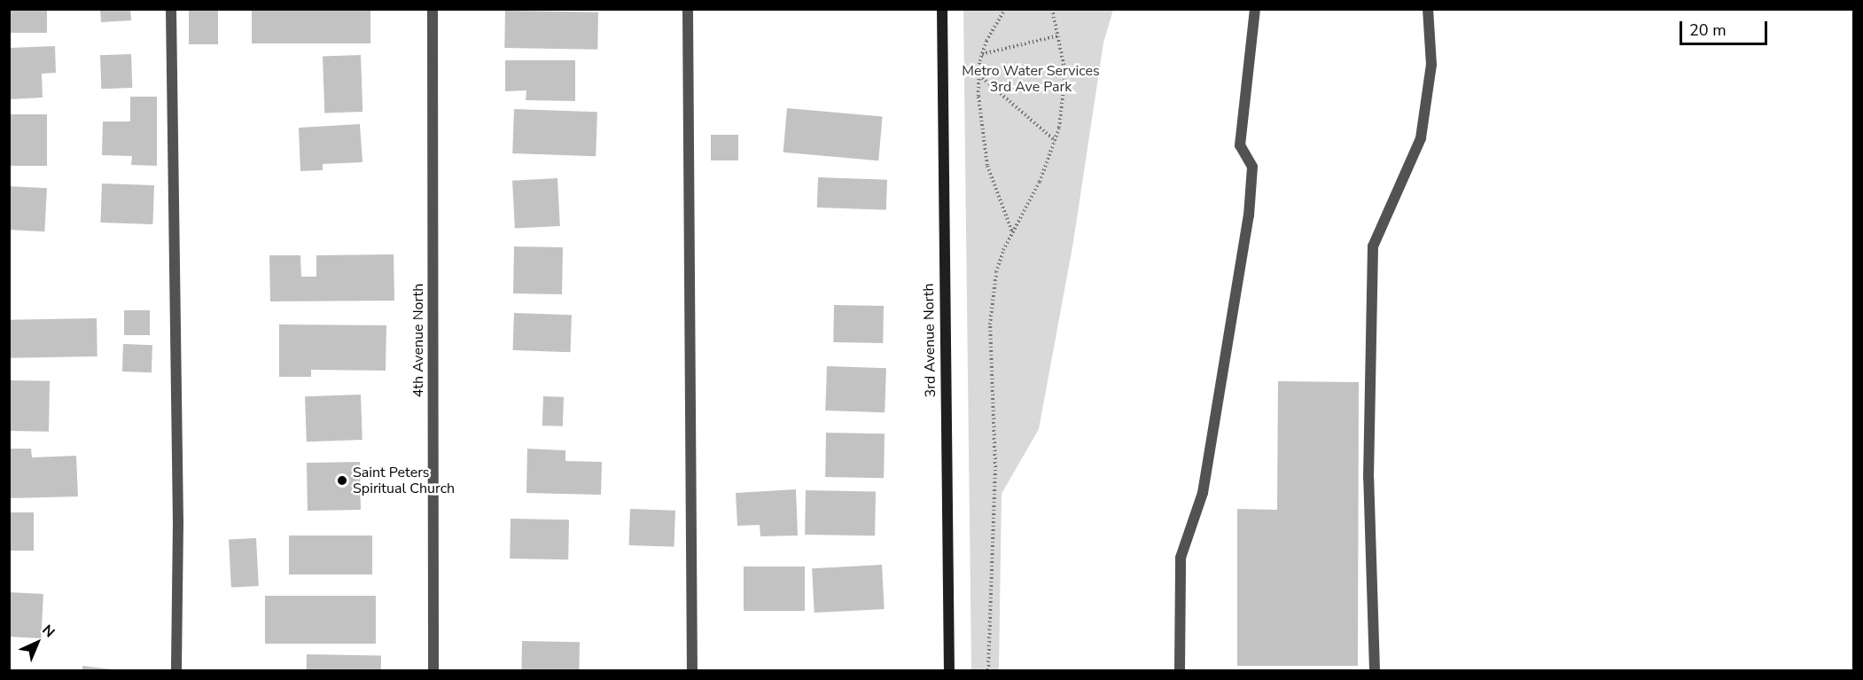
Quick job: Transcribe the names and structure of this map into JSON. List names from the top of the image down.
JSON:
{
  "streets": {
    "street": ["4th Avenue North", "3rd Avenue North"]
  },
  "parks": ["Metro Water Services 3rd Ave Park"],
  "places": ["Saint Peters Spiritual Church"],
  "scale_bar": "20 m",
  "north": "top right"
}
